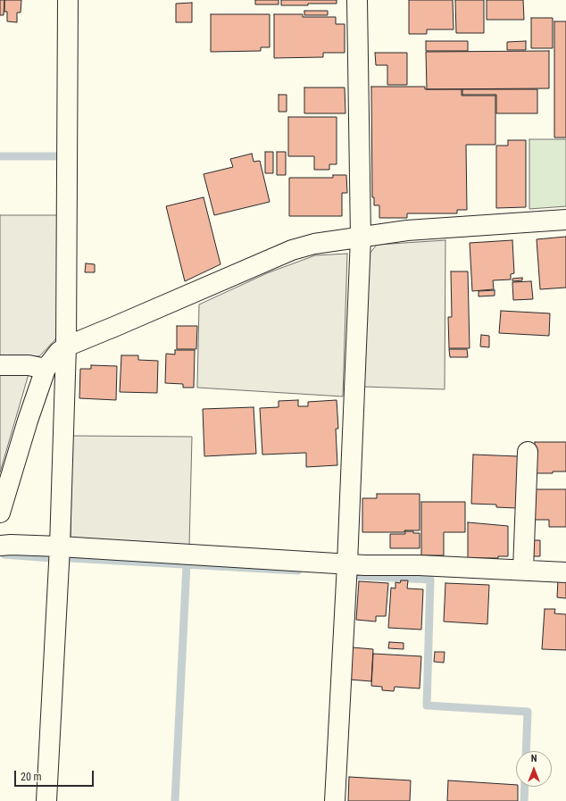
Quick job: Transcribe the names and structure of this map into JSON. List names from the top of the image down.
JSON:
{
  "scale_bar": "20 m",
  "north": "top"
}
